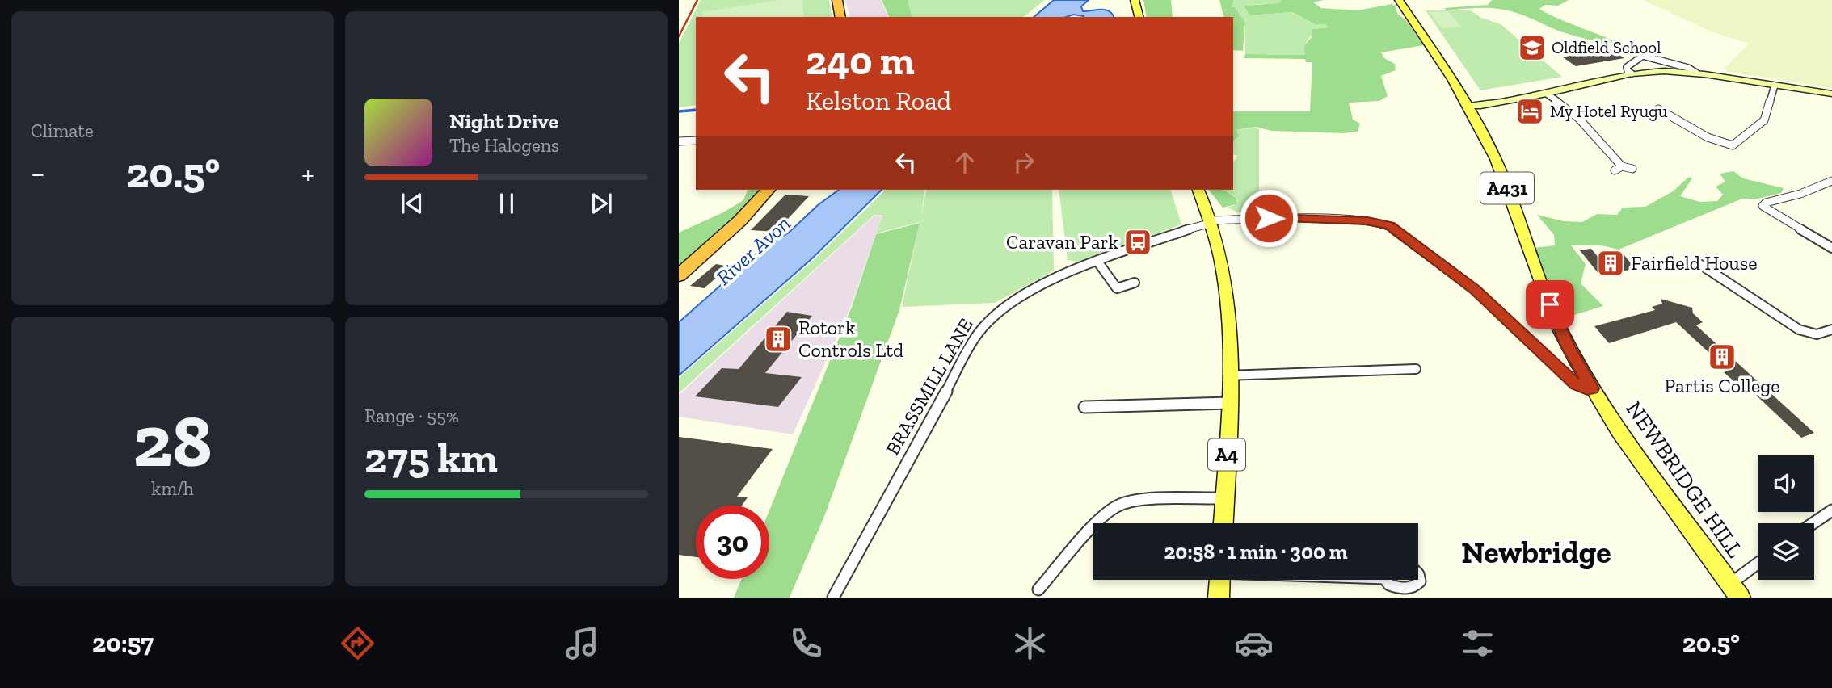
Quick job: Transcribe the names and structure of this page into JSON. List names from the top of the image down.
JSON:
{
  "streets": {
    "main road": ["A431", "A4", "NEWBRIDGE HILL"],
    "street": ["BRASSMILL LANE"]
  },
  "crossings": [
    ["A431", "BRASSMILL LANE"],
    ["A431", "NEWBRIDGE HILL"],
    ["BRASSMILL LANE", "A4"],
    ["BRASSMILL LANE", "NEWBRIDGE HILL"]
  ],
  "districts": ["Newbridge"],
  "water": ["River Avon"],
  "places": {
    "school or university": ["Oldfield School"],
    "hotel": ["My Hotel Ryugu"],
    "bus stop": ["Caravan Park"],
    "building": ["Fairfield House", "Rotork Controls Ltd", "Partis College"]
  },
  "page": {
    "tile": [
      "Climate",
      ["28", "km/h"],
      ["Range · 55%", "275 km"]
    ],
    "turn": ["240 m", "Kelston Road"],
    "song": ["Night Drive", "The Halogens"],
    "heat": ["−", "20.5°", "+"],
    "limit": "30",
    "trip": "20:58 · 1 min · 300 m",
    "tabs": ["20:57", "20.5°"]
  }
}
